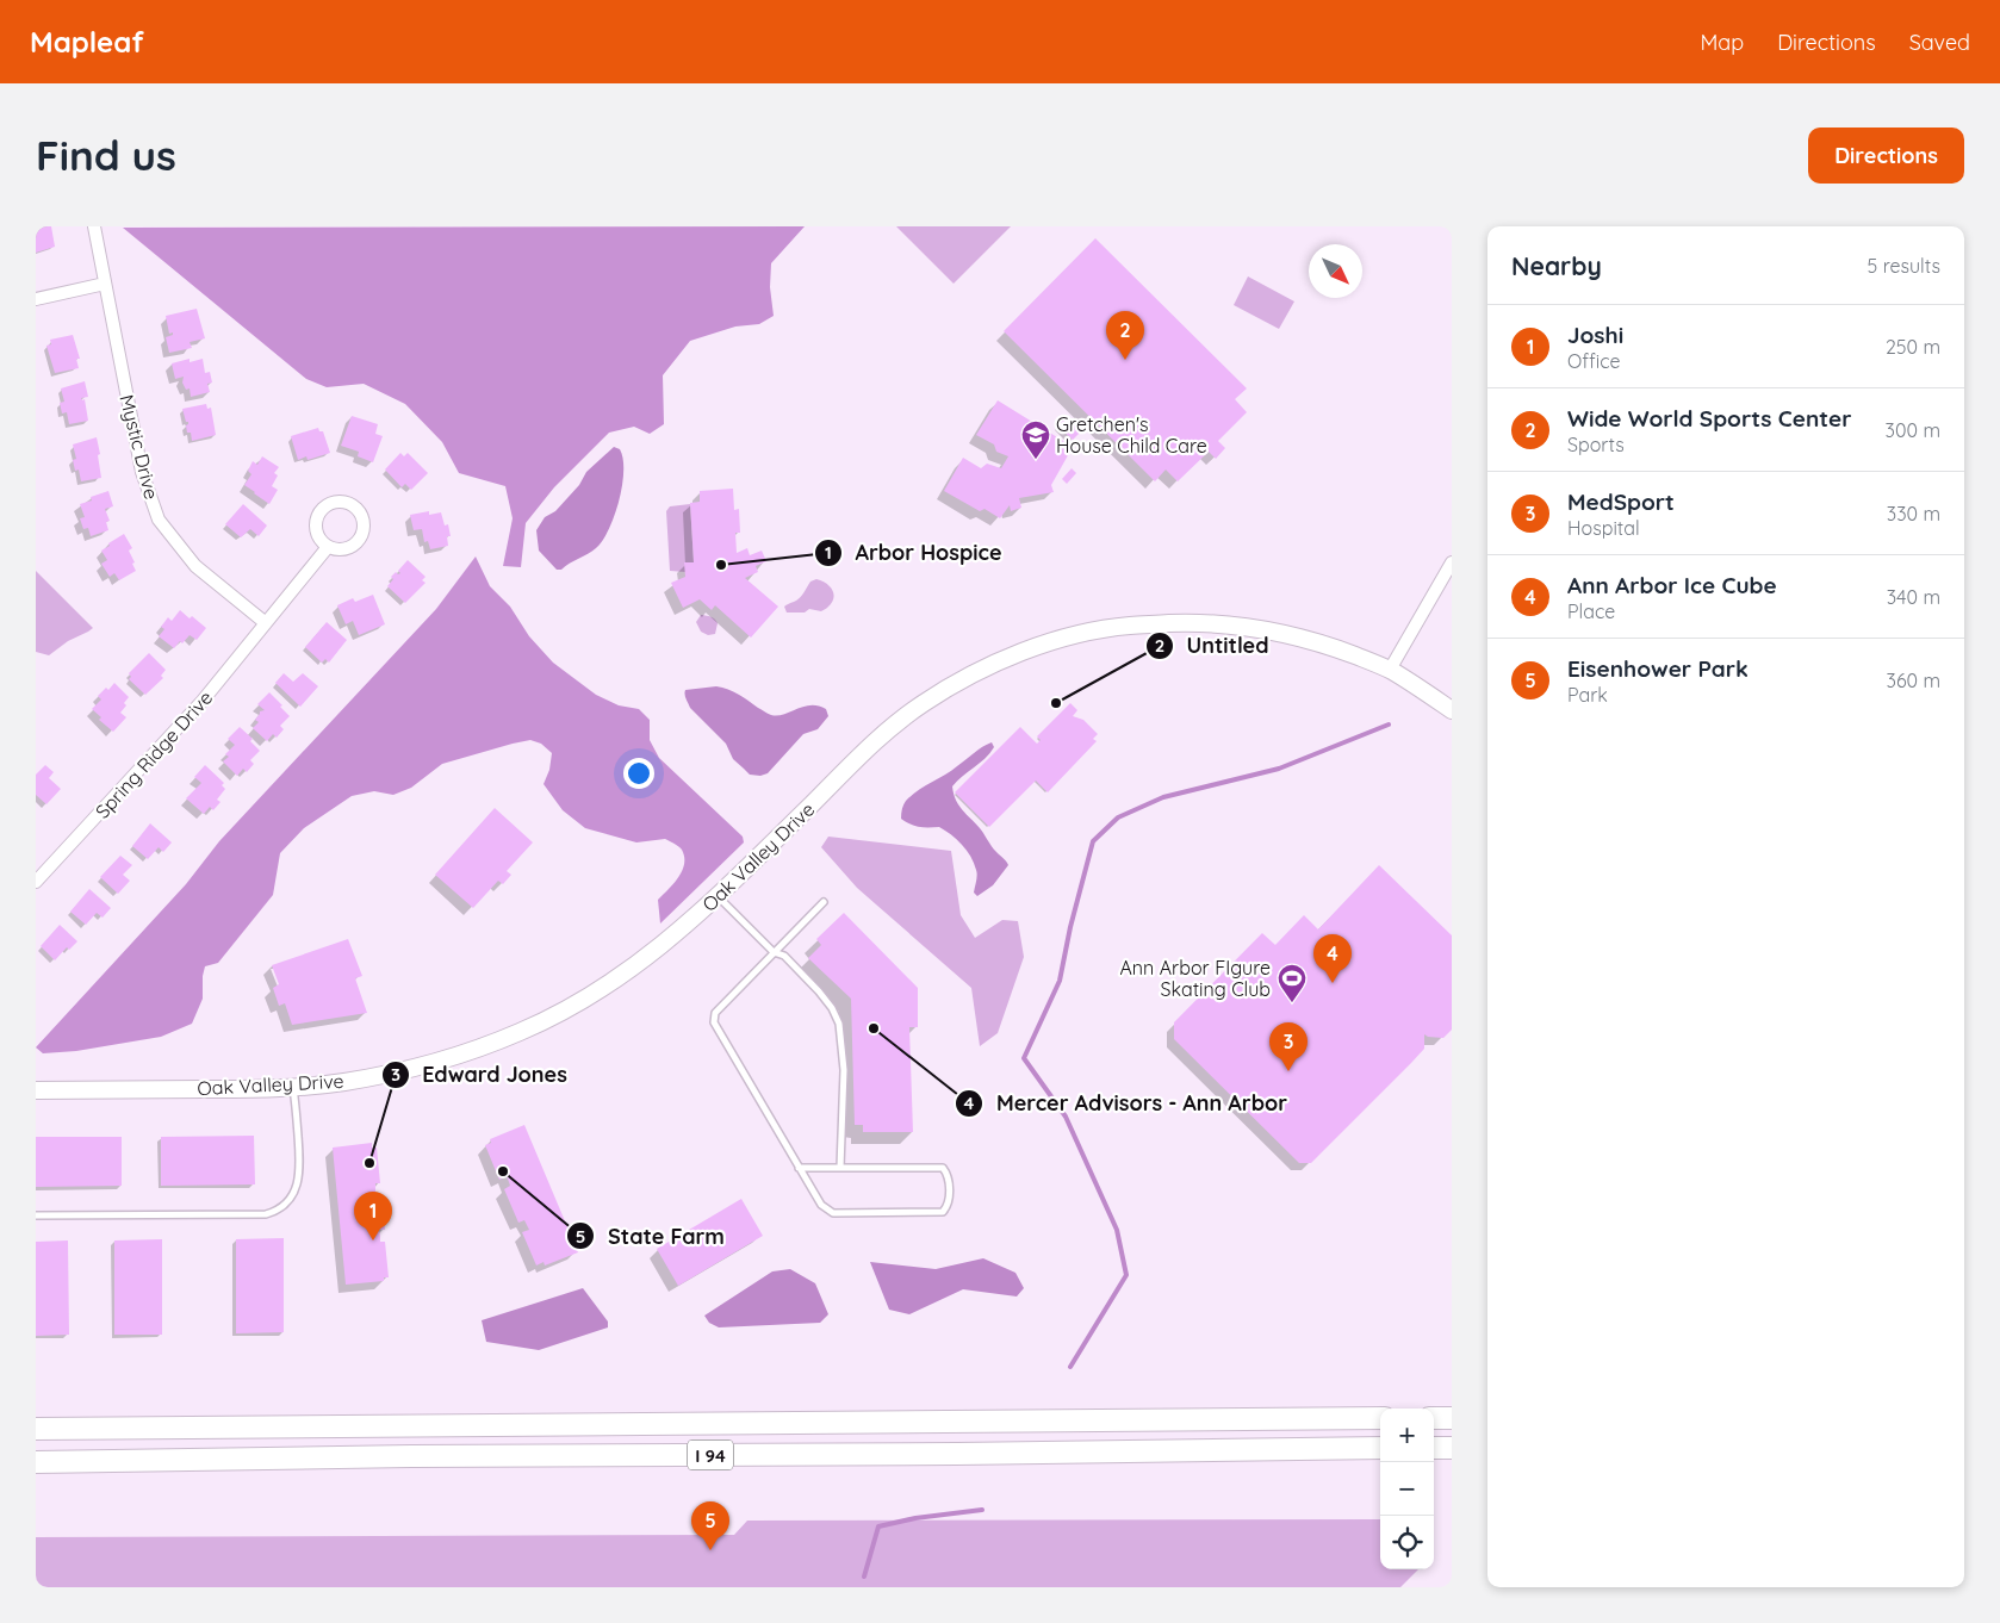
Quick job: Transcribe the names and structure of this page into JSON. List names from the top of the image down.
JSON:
{
  "streets": {
    "highway": ["I 94"],
    "street": ["Mystic Drive", "Spring Ridge Drive", "Oak Valley Drive"]
  },
  "crossings": [
    ["Mystic Drive", "Spring Ridge Drive"]
  ],
  "places": {
    "school or university": ["Gretchen's House Child Care"],
    "other": [
      "Arbor Hospice",
      "Untitled",
      "Mercer Advisors - Ann Arbor",
      "Edward Jones",
      "State Farm"
    ],
    "sports": ["Ann Arbor FIgure Skating Club"]
  },
  "north": "bottom right",
  "page": {
    "header": "Mapleaf",
    "nav": ["Map", "Directions", "Saved"],
    "buttons": "Directions",
    "title": "Find us",
    "heading": ["Nearby", "5 results"],
    "list": [
      {
        "mark": "1",
        "name": "Joshi",
        "note": "Office",
        "value": "250 m"
      },
      {
        "mark": "2",
        "name": "Wide World Sports Center",
        "note": "Sports",
        "value": "300 m"
      },
      {
        "mark": "3",
        "name": "MedSport",
        "note": "Hospital",
        "value": "330 m"
      },
      {
        "mark": "4",
        "name": "Ann Arbor Ice Cube",
        "note": "Place",
        "value": "340 m"
      },
      {
        "mark": "5",
        "name": "Eisenhower Park",
        "note": "Park",
        "value": "360 m"
      }
    ],
    "pins": [
      "2",
      "4",
      "3",
      "1",
      "5"
    ],
    "map_buttons": ["+", "−"]
  }
}
